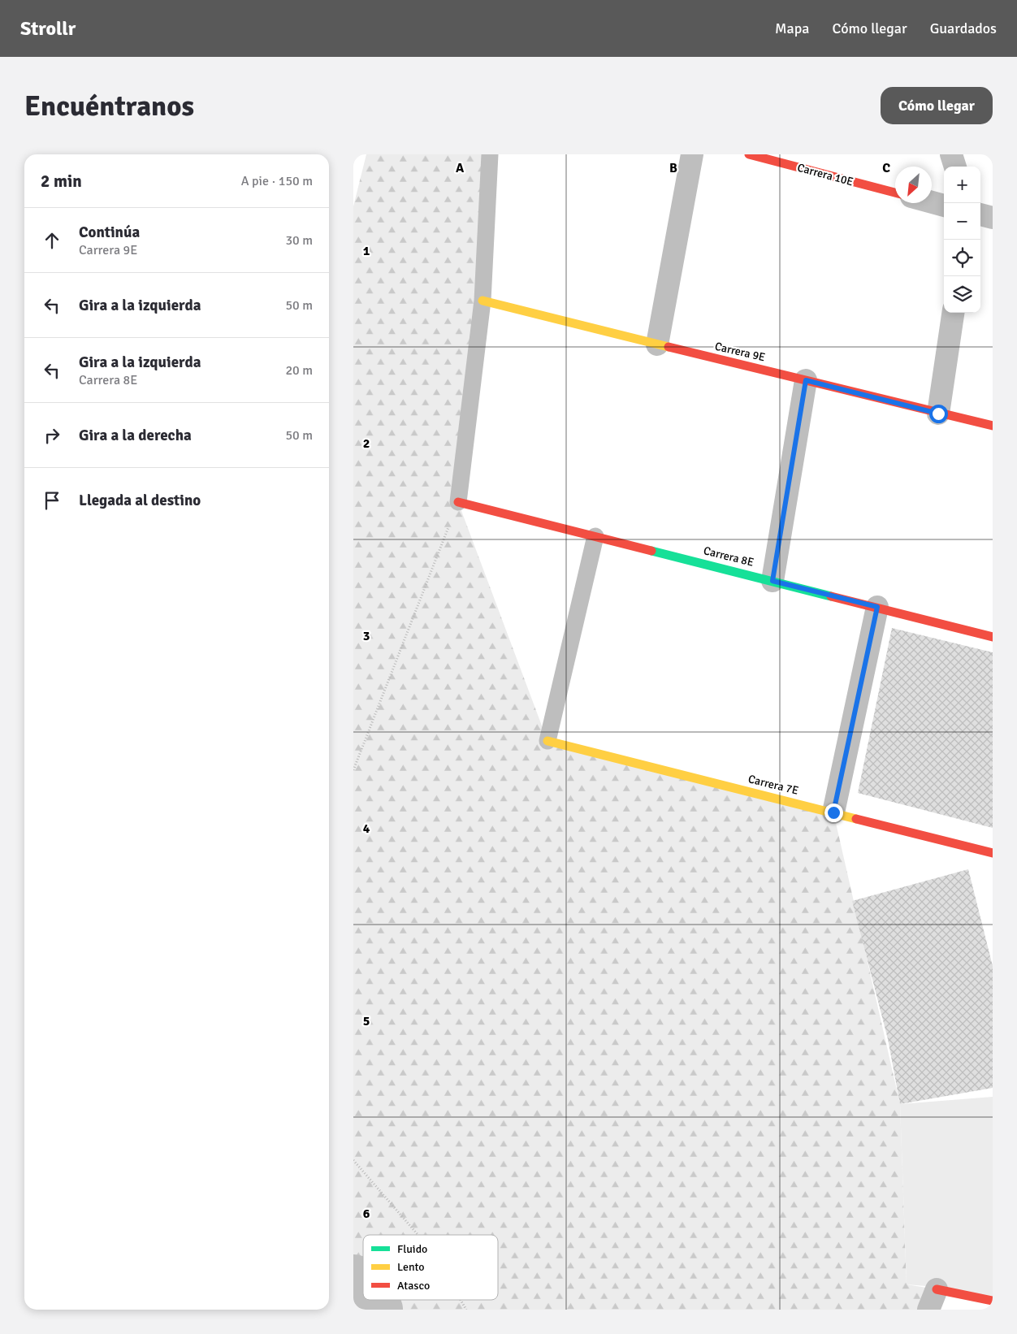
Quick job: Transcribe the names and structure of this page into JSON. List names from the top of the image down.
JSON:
{
  "streets": {
    "street": [
      "Carrera 10E",
      "Carrera 9E",
      "Carrera 8E",
      "Carrera 7E"
    ]
  },
  "legend": ["Fluido", "Lento", "Atasco"],
  "north": "bottom left",
  "page": {
    "header": "Strollr",
    "nav": ["Mapa", "Cómo llegar", "Guardados"],
    "buttons": "Cómo llegar",
    "title": "Encuéntranos",
    "heading": ["2 min", "A pie · 150 m"],
    "map_buttons": ["+", "−"],
    "list": [
      ["Continúa", "Carrera 9E", "30 m"],
      ["Gira a la izquierda", "50 m"],
      ["Gira a la izquierda", "Carrera 8E", "20 m"],
      ["Gira a la derecha", "50 m"],
      "Llegada al destino"
    ]
  },
  "grid": {
    "columns": ["A", "B", "C"],
    "rows": [
      "1",
      "2",
      "3",
      "4",
      "5",
      "6"
    ]
  }
}
